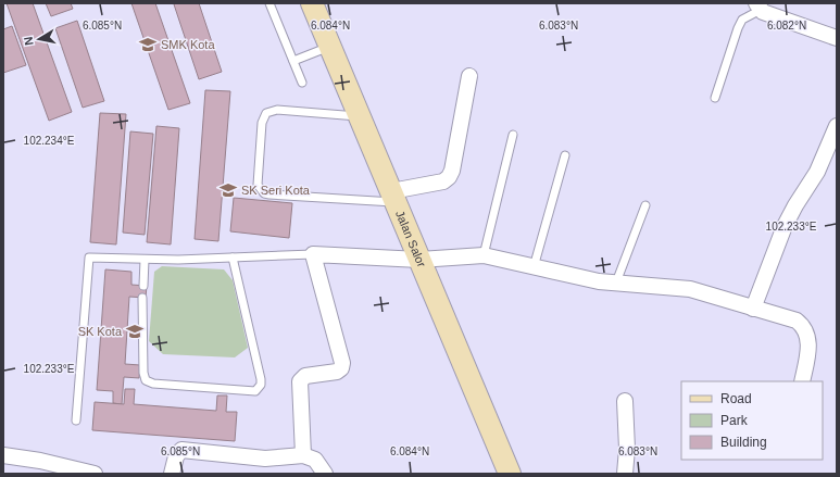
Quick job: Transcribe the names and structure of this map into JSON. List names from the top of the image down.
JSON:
{
  "streets": {
    "main road": ["Jalan Salor"]
  },
  "places": {
    "school or university": ["SMK Kota", "SK Seri Kota", "SK Kota"]
  },
  "legend": ["Road", "Park", "Building"],
  "north": "left",
  "coordinates": [
    "6.085°N",
    "6.084°N",
    "6.083°N",
    "6.082°N",
    "102.234°E",
    "102.233°E"
  ]
}
